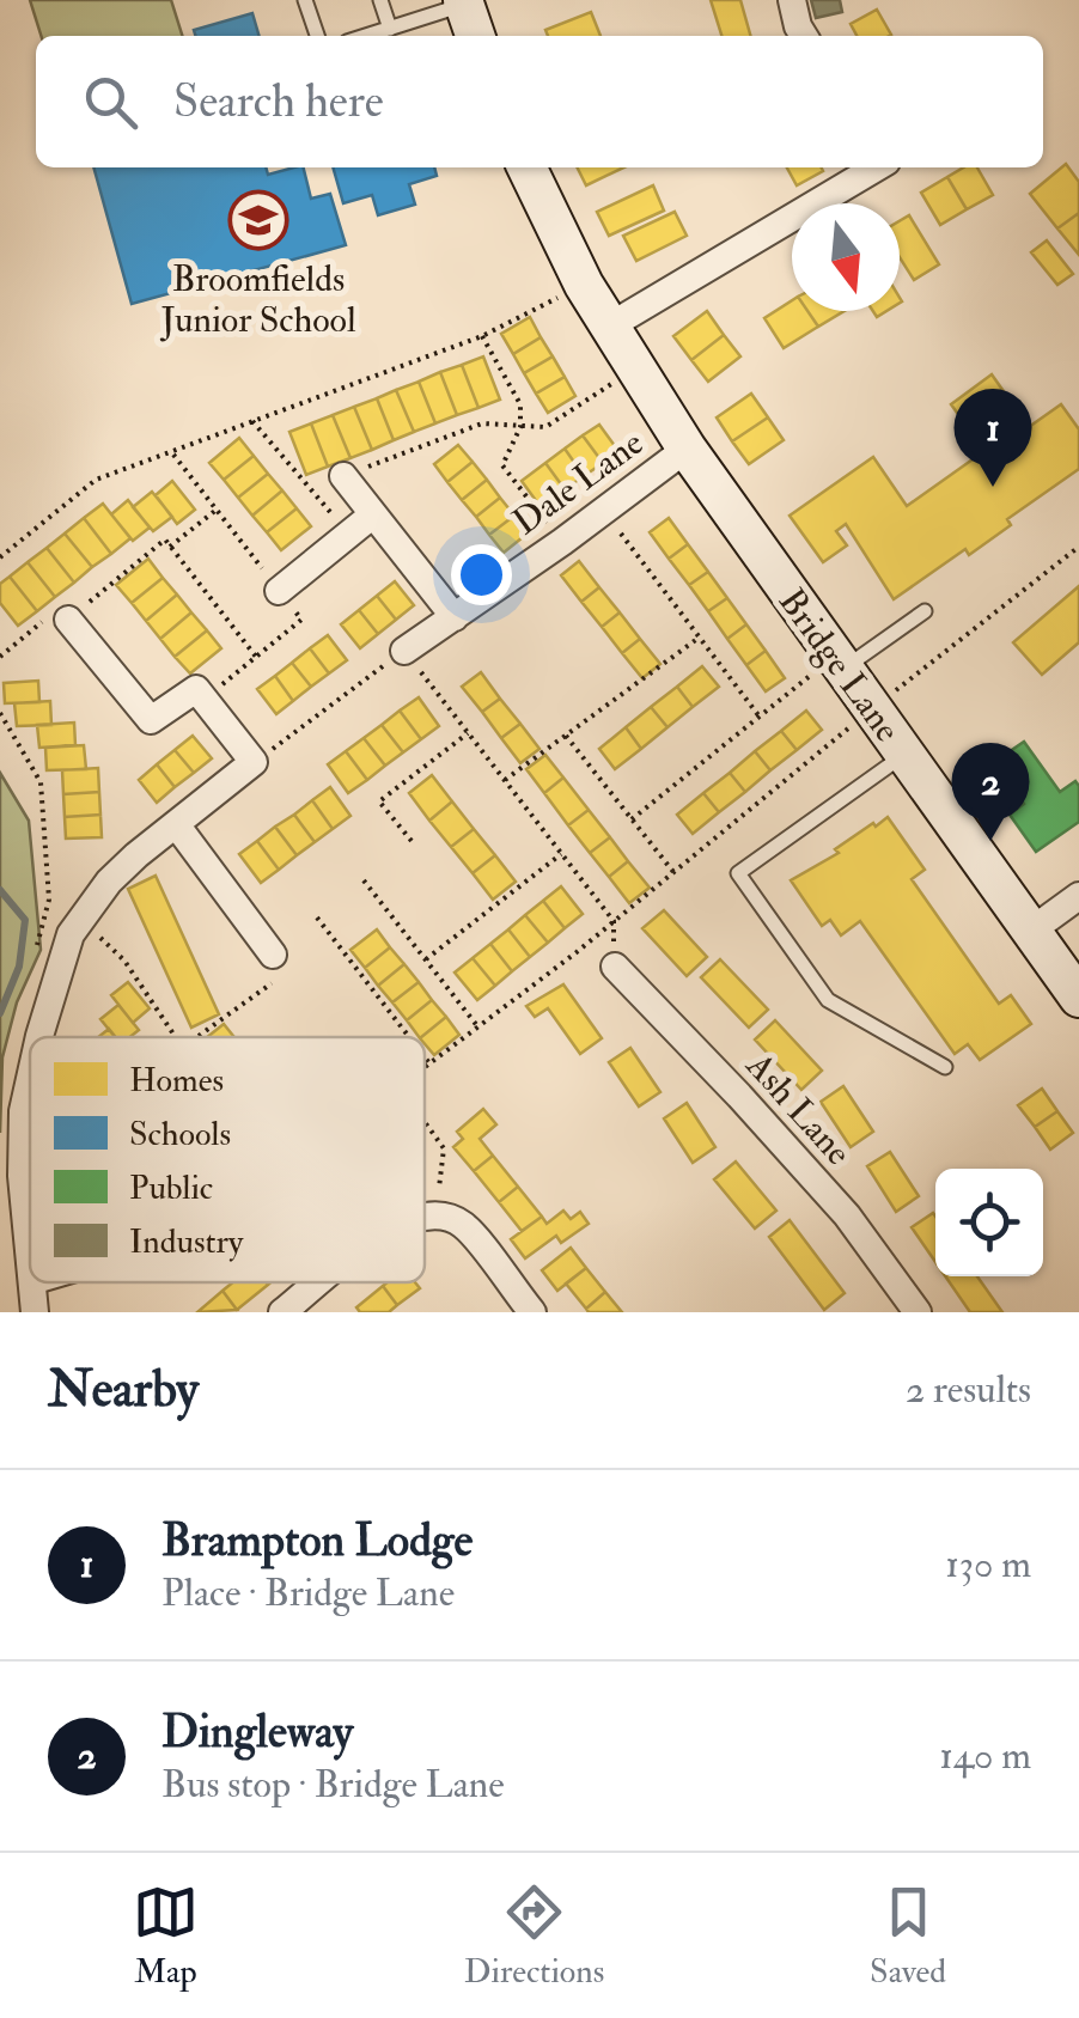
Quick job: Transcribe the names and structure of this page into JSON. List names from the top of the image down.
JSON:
{
  "streets": {
    "street": ["Dale Lane", "Bridge Lane", "Ash Lane"]
  },
  "crossings": [
    ["Dale Lane", "Bridge Lane"]
  ],
  "places": {
    "school or university": ["Broomfields Junior School"]
  },
  "legend": [
    "Homes",
    "Schools",
    "Public",
    "Industry"
  ],
  "north": "bottom",
  "page": {
    "search": "Search here",
    "pins": ["1", "2"],
    "heading": ["Nearby", "2 results"],
    "list": [
      {
        "mark": "1",
        "name": "Brampton Lodge",
        "note": "Place · Bridge Lane",
        "value": "130 m"
      },
      {
        "mark": "2",
        "name": "Dingleway",
        "note": "Bus stop · Bridge Lane",
        "value": "140 m"
      }
    ],
    "nav": ["Map", "Directions", "Saved"]
  }
}
